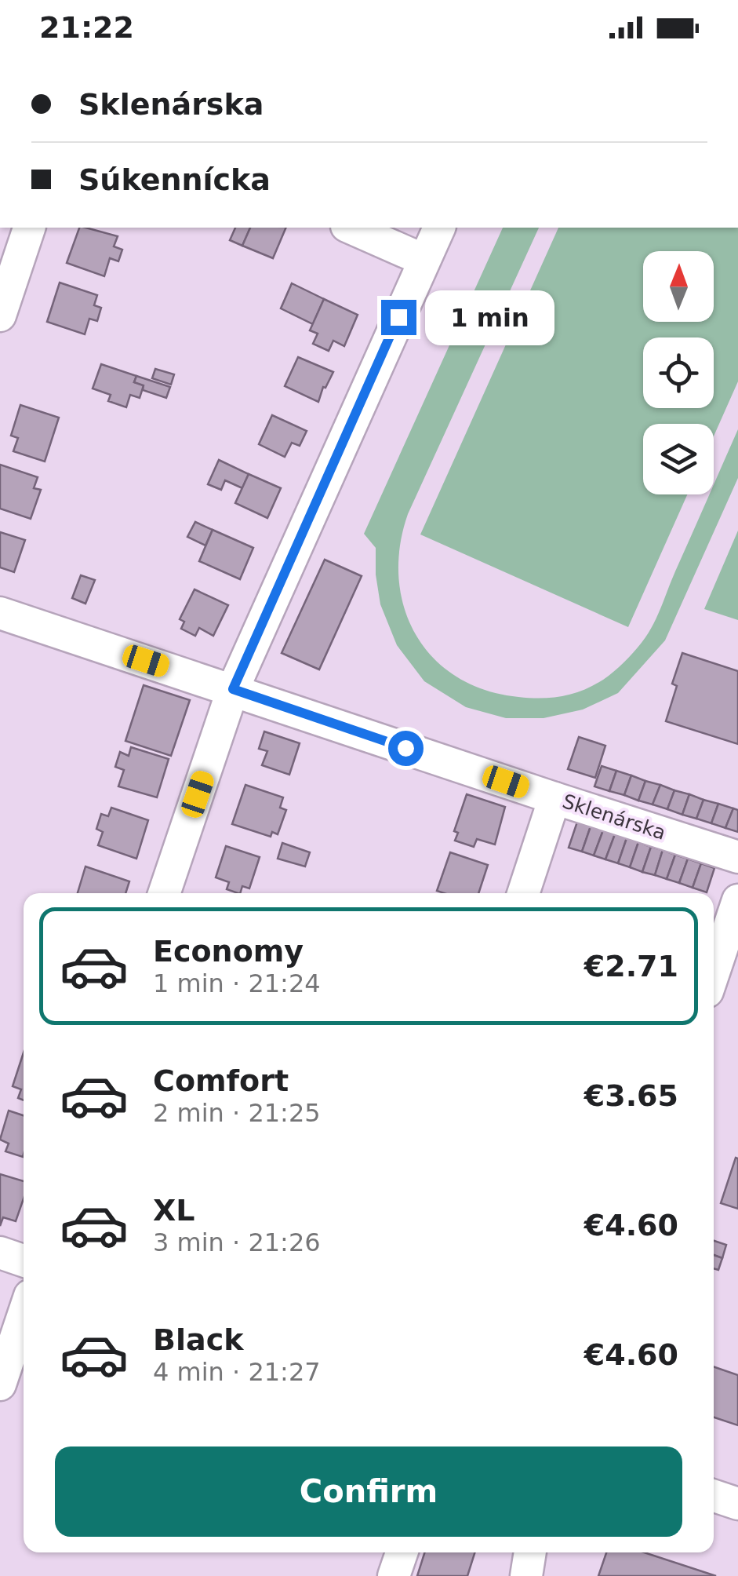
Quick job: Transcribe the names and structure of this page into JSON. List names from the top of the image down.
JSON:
{
  "streets": {
    "street": ["Sklenárska"]
  },
  "north": "top",
  "page": {
    "status": "21:22",
    "banner": ["Sklenárska", "Súkennícka"],
    "bubble": "1 min",
    "list": [
      {
        "name": "Economy",
        "note": "1 min · 21:24",
        "value": "€2.71"
      },
      {
        "name": "Comfort",
        "note": "2 min · 21:25",
        "value": "€3.65"
      },
      {
        "name": "XL",
        "note": "3 min · 21:26",
        "value": "€4.60"
      },
      {
        "name": "Black",
        "note": "4 min · 21:27",
        "value": "€4.60"
      }
    ],
    "buttons": "Confirm"
  }
}
